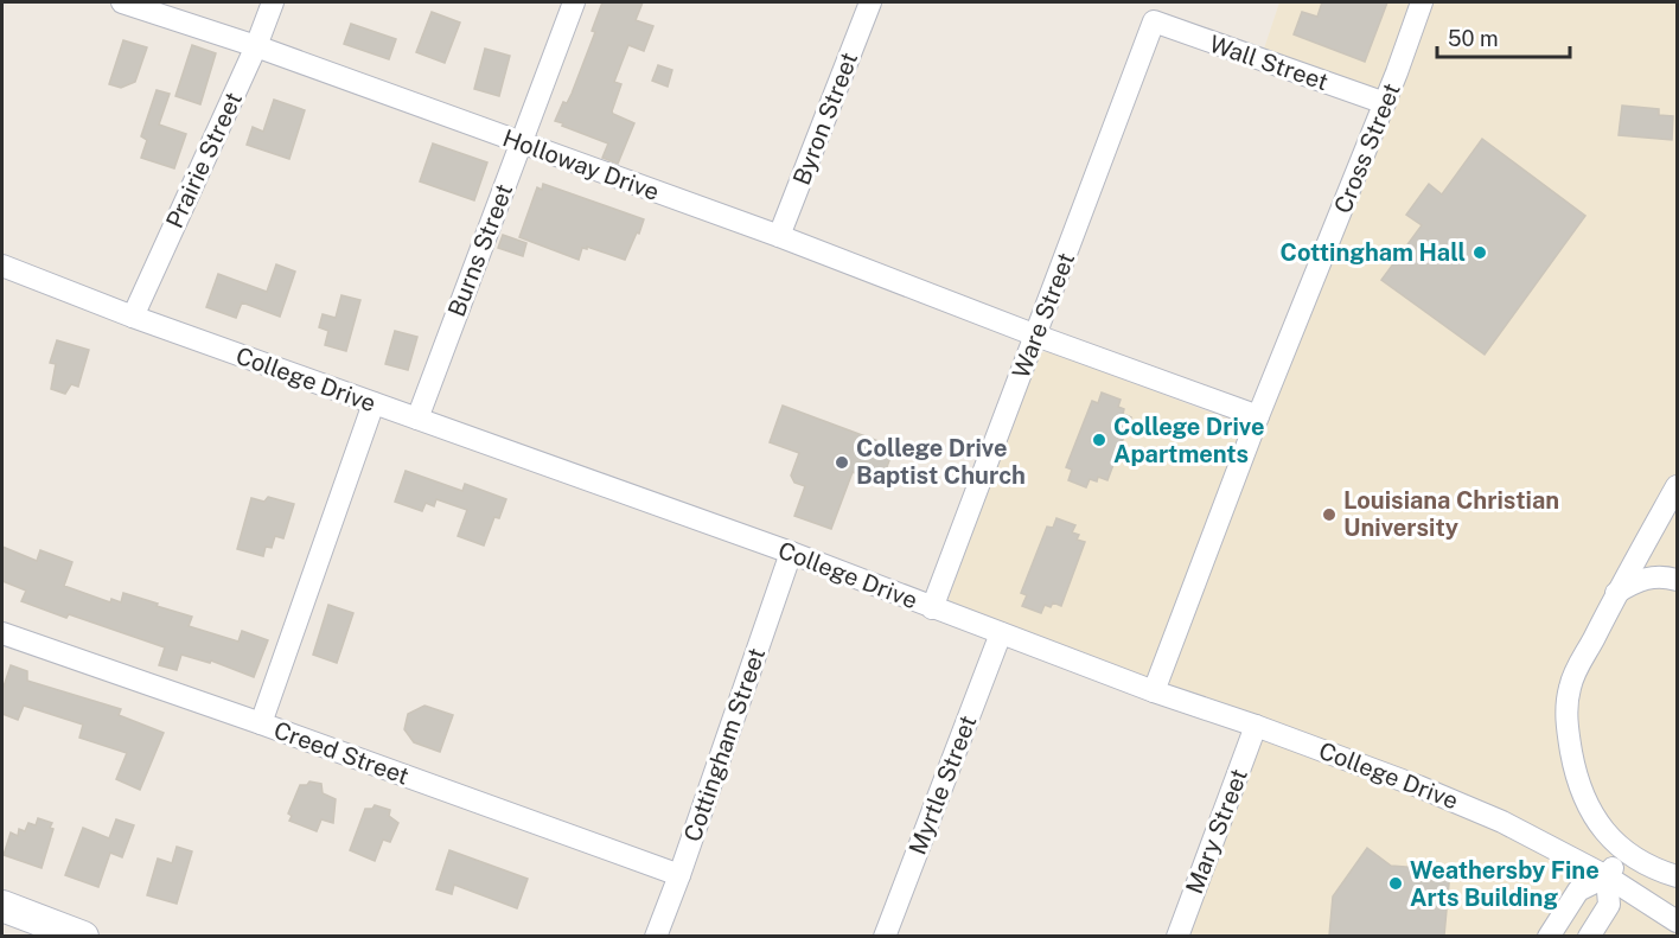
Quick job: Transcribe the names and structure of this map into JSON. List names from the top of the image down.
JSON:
{
  "streets": {
    "street": [
      "Wall Street",
      "Byron Street",
      "Cross Street",
      "Prairie Street",
      "Holloway Drive",
      "Burns Street",
      "Ware Street",
      "College Drive",
      "Cottingham Street",
      "Creed Street",
      "Myrtle Street",
      "Mary Street"
    ]
  },
  "crossings": [
    ["Wall Street", "Cross Street"],
    ["Wall Street", "Ware Street"],
    ["Byron Street", "Holloway Drive"],
    ["Cross Street", "Holloway Drive"],
    ["Cross Street", "College Drive"],
    ["Prairie Street", "Holloway Drive"],
    ["Prairie Street", "College Drive"],
    ["Holloway Drive", "Burns Street"],
    ["Holloway Drive", "Ware Street"],
    ["Burns Street", "College Drive"],
    ["Ware Street", "College Drive"],
    ["College Drive", "Cottingham Street"],
    ["College Drive", "Myrtle Street"],
    ["College Drive", "Mary Street"],
    ["Cottingham Street", "Creed Street"]
  ],
  "places": [
    "Cottingham Hall",
    "College Drive Apartments",
    "College Drive Baptist Church",
    "Louisiana Christian University",
    "Weathersby Fine Arts Building"
  ],
  "scale_bar": "50 m"
}
